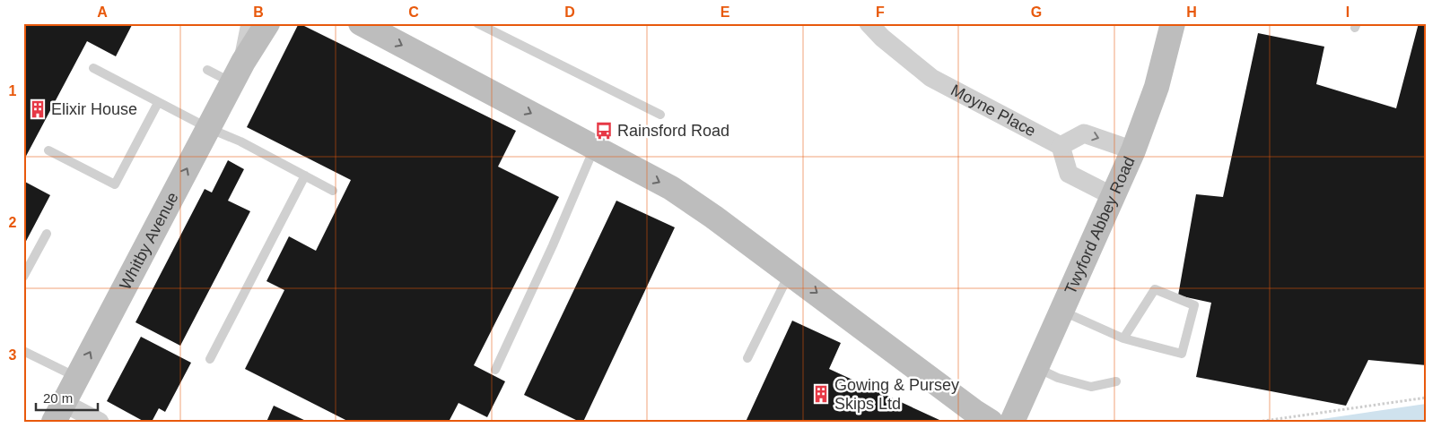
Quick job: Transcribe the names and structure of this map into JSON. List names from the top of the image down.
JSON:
{
  "streets": {
    "street": ["Moyne Place", "Twyford Abbey Road", "Whitby Avenue"]
  },
  "one_way": ["Whitby Avenue"],
  "places": {
    "building": ["Elixir House", "Gowing & Pursey Skips Ltd"],
    "bus stop": ["Rainsford Road"]
  },
  "scale_bar": "20 m",
  "grid": {
    "columns": [
      "A",
      "B",
      "C",
      "D",
      "E",
      "F",
      "G",
      "H",
      "I"
    ],
    "rows": ["1", "2", "3"]
  }
}
